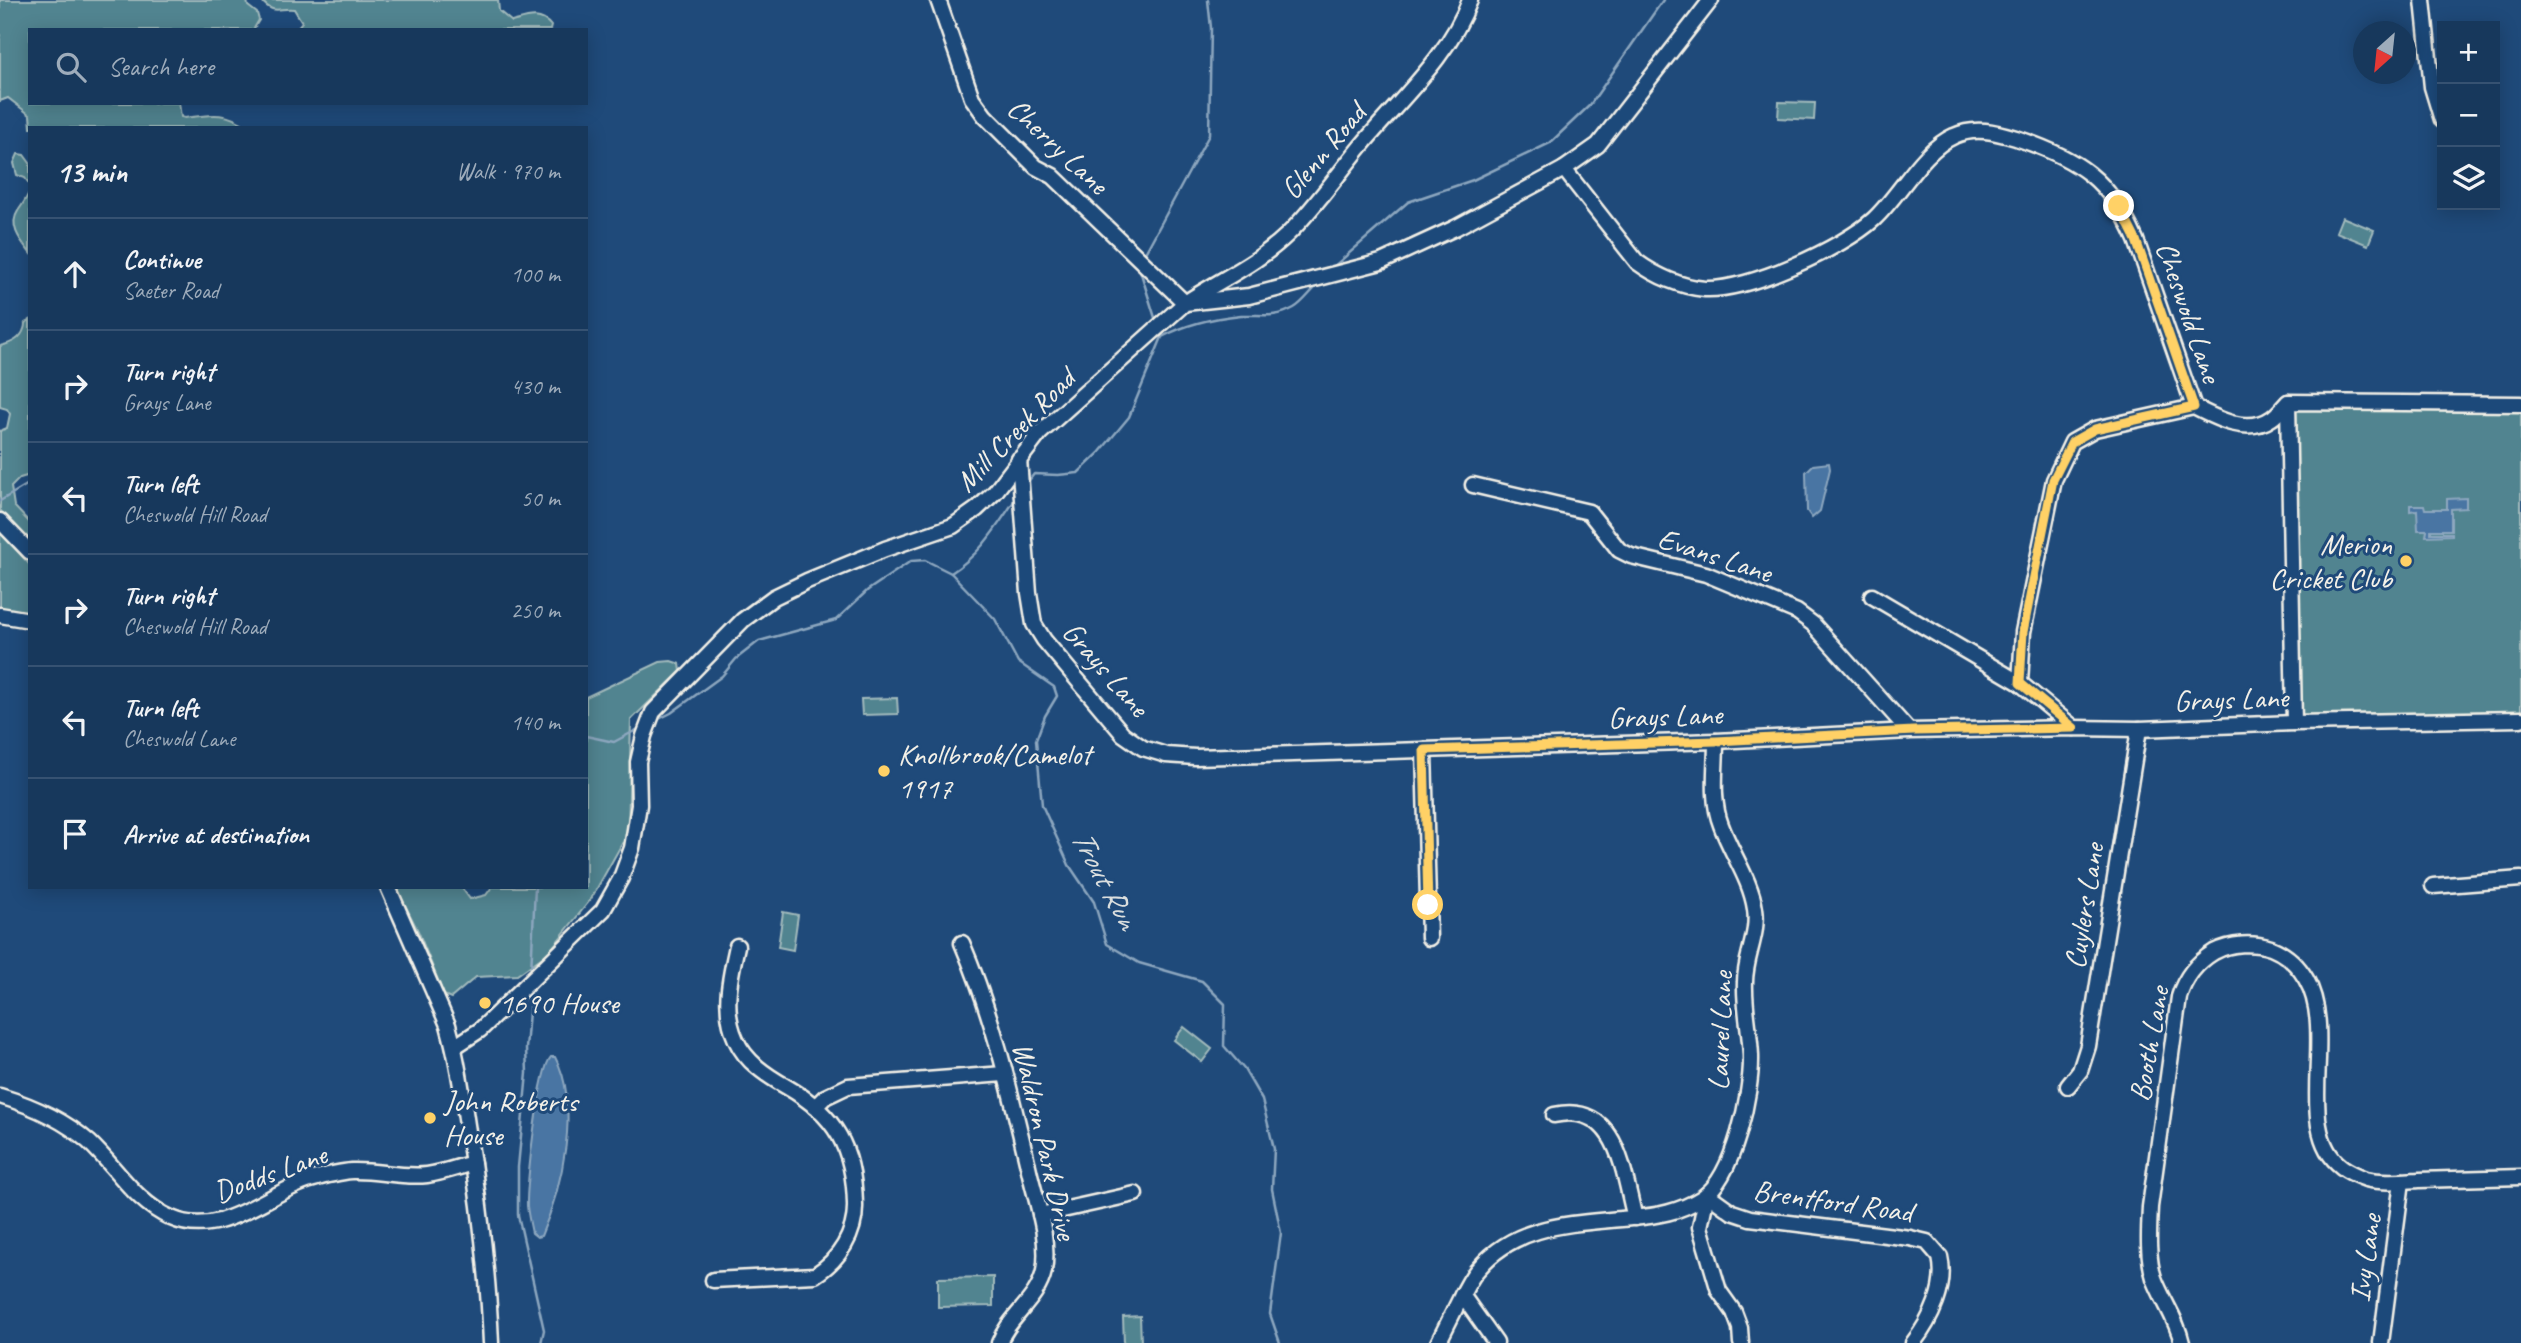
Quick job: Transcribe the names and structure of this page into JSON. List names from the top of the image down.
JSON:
{
  "streets": {
    "street": [
      "Cherry Lane",
      "Glenn Road",
      "Cheswold Lane",
      "Mill Creek Road",
      "Evans Lane",
      "Grays Lane",
      "Cuylers Lane",
      "Laurel Lane",
      "Booth Lane",
      "Waldron Park Drive",
      "Dodds Lane",
      "Brentford Road",
      "Ivy Lane"
    ]
  },
  "crossings": [
    ["Cherry Lane", "Glenn Road"],
    ["Cherry Lane", "Mill Creek Road"],
    ["Glenn Road", "Mill Creek Road"],
    ["Mill Creek Road", "Grays Lane"],
    ["Evans Lane", "Grays Lane"],
    ["Grays Lane", "Cuylers Lane"],
    ["Grays Lane", "Laurel Lane"],
    ["Laurel Lane", "Brentford Road"],
    ["Booth Lane", "Ivy Lane"]
  ],
  "water": ["Trout Run"],
  "places": [
    "Merion Cricket Club",
    "Knollbrook/Camelot 1917",
    "1690 House",
    "John Roberts House"
  ],
  "north": "bottom left",
  "page": {
    "map_buttons": ["+", "−"],
    "search": "Search here",
    "heading": ["13 min", "Walk · 970 m"],
    "list": [
      ["Continue", "Saeter Road", "100 m"],
      ["Turn right", "Grays Lane", "430 m"],
      ["Turn left", "Cheswold Hill Road", "50 m"],
      ["Turn right", "Cheswold Hill Road", "250 m"],
      ["Turn left", "Cheswold Lane", "140 m"],
      "Arrive at destination"
    ]
  }
}
